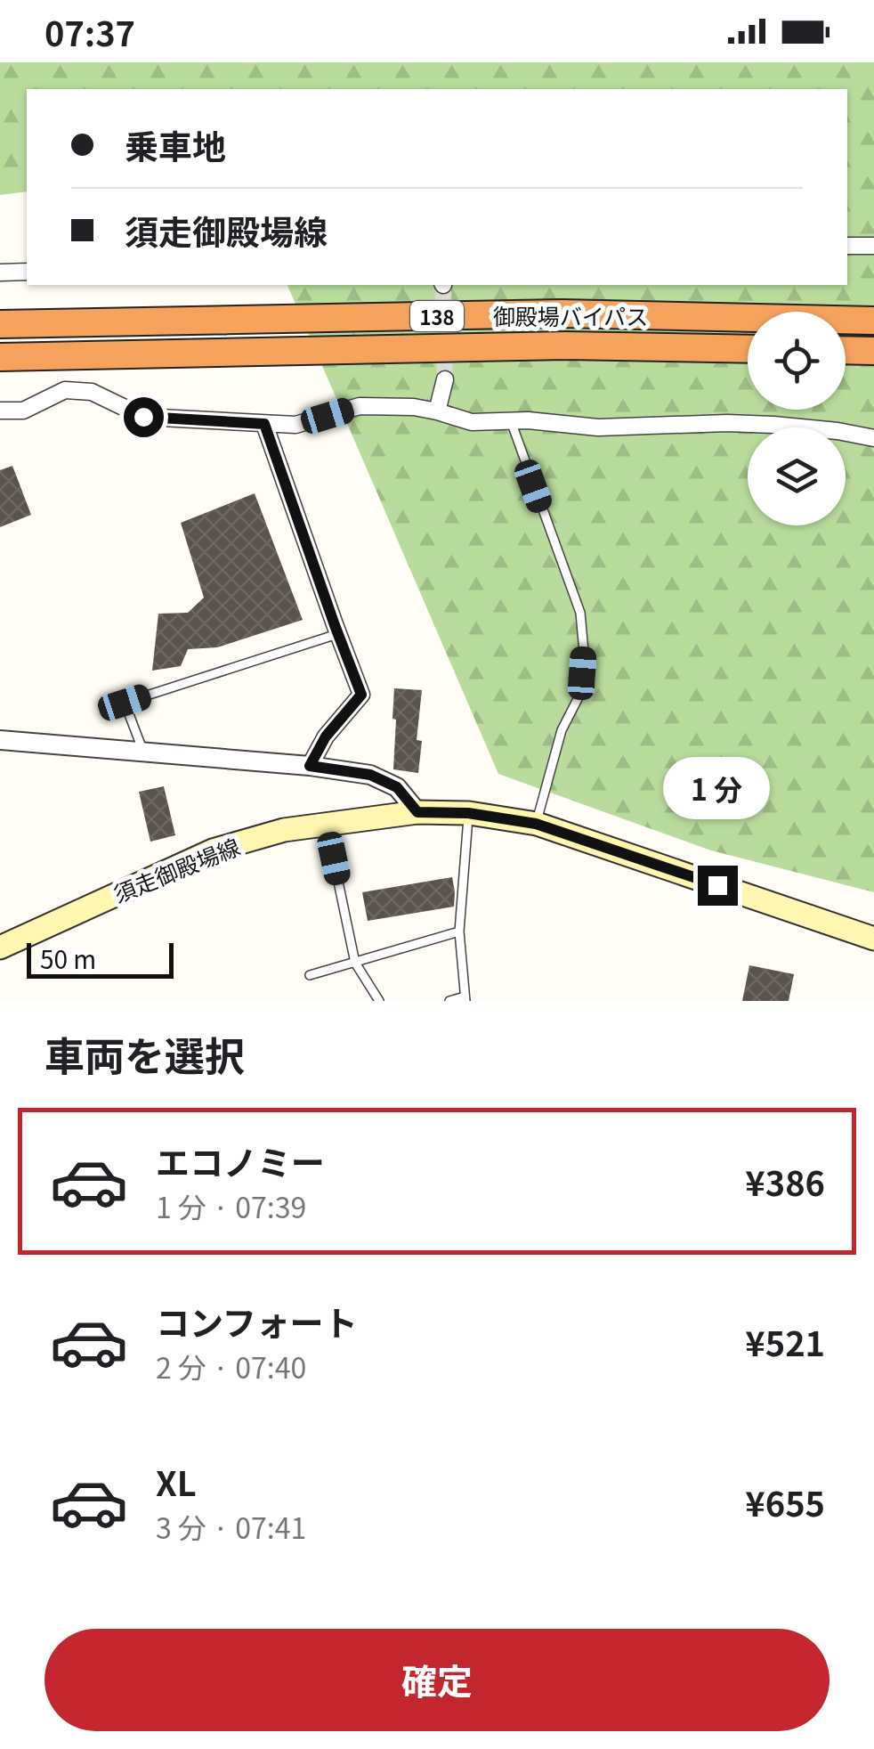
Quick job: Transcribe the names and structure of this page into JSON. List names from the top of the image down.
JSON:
{
  "streets": {
    "highway": ["御殿場バイパス", "138"],
    "main road": ["須走御殿場線"]
  },
  "scale_bar": "50 m",
  "page": {
    "status": "07:37",
    "banner": ["乗車地", "須走御殿場線"],
    "bubble": "1 分",
    "scale": "50 m",
    "heading": "車両を選択",
    "list": [
      {
        "name": "エコノミー",
        "note": "1 分 · 07:39",
        "value": "¥386"
      },
      {
        "name": "コンフォート",
        "note": "2 分 · 07:40",
        "value": "¥521"
      },
      {
        "name": "XL",
        "note": "3 分 · 07:41",
        "value": "¥655"
      }
    ],
    "buttons": "確定"
  }
}
